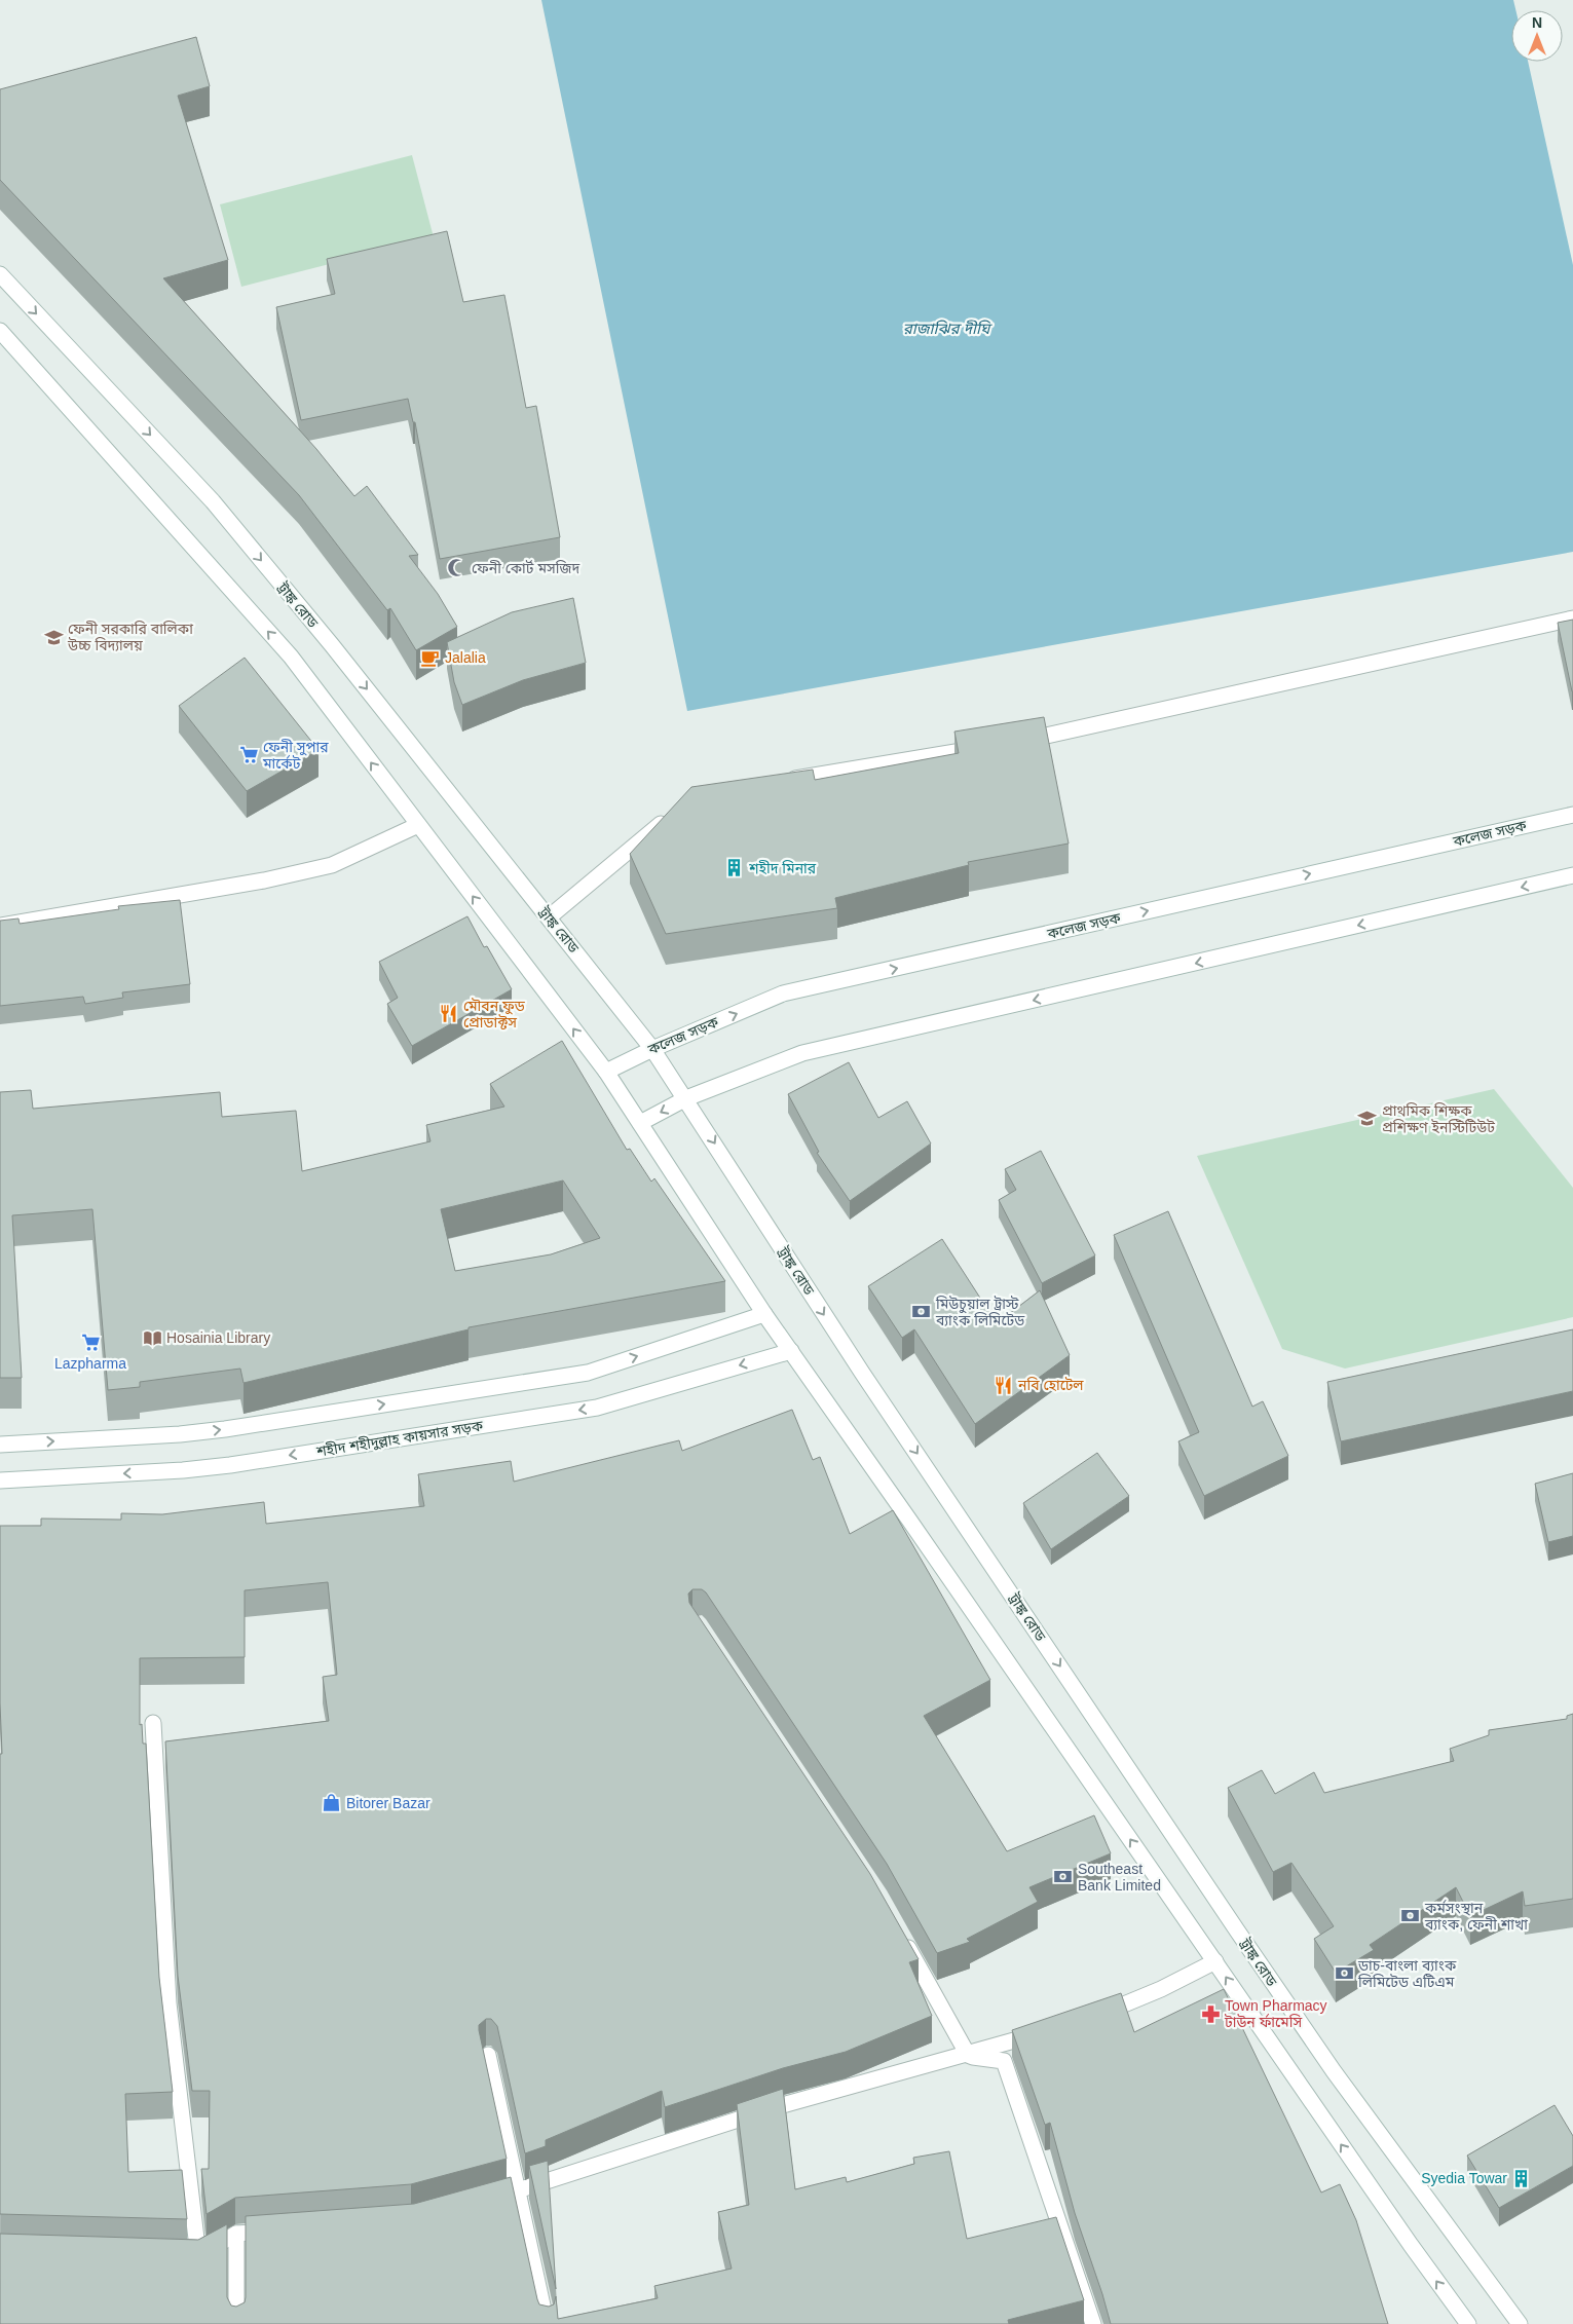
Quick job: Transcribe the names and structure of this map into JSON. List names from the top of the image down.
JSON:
{
  "streets": {
    "main road": ["ট্রাঙ্ক রোড", "কলেজ সড়ক", "শহীদ শহীদুল্লাহ কায়সার সড়ক"]
  },
  "crossings": [
    ["ট্রাঙ্ক রোড", "কলেজ সড়ক"]
  ],
  "water": ["রাজাঝির দীঘি"],
  "places": {
    "mosque": ["ফেনী কোর্ট মসজিদ"],
    "school or university": ["ফেনী সরকারি বালিকা উচ্চ বিদ্যালয়", "প্রাথমিক শিক্ষক প্রশিক্ষণ ইনস্টিটিউট"],
    "cafe": ["Jalalia"],
    "supermarket": ["ফেনী সুপার মার্কেট", "Lazpharma"],
    "building": ["শহীদ মিনার", "Syedia Towar"],
    "restaurant": ["মৌবন ফুড প্রোডাক্টস", "নবি হোটেল"],
    "bank": [
      "মিউচুয়াল ট্রাস্ট ব্যাংক লিমিটেড",
      "Southeast Bank Limited",
      "কর্মসংস্থান ব্যাংক, ফেনী শাখা",
      "ডাচ-বাংলা ব্যাংক লিমিটেড এটিএম"
    ],
    "library": ["Hosainia Library"],
    "shop": ["Bitorer Bazar"],
    "pharmacy": ["Town Pharmacy টাউন র্ফামেসি"]
  },
  "north": "top"
}
